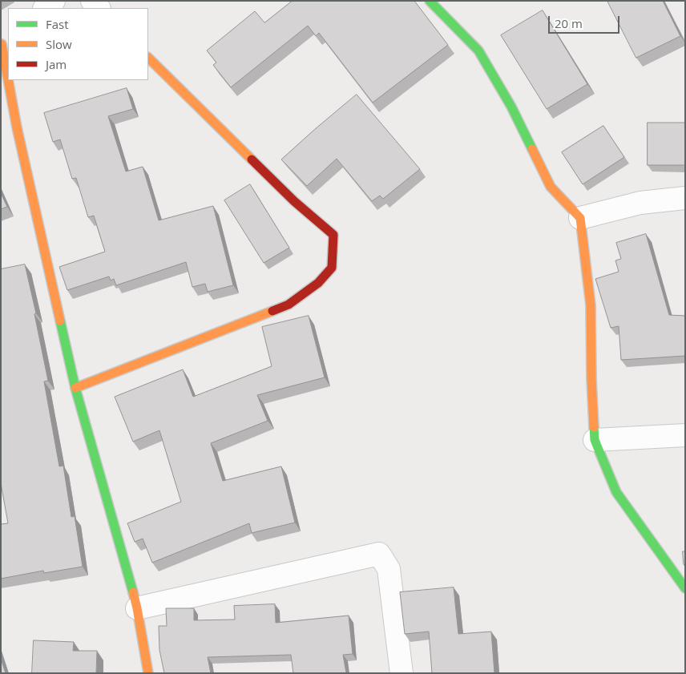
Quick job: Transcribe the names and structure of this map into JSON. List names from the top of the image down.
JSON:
{
  "legend": ["Fast", "Slow", "Jam"],
  "scale_bar": "20 m"
}
